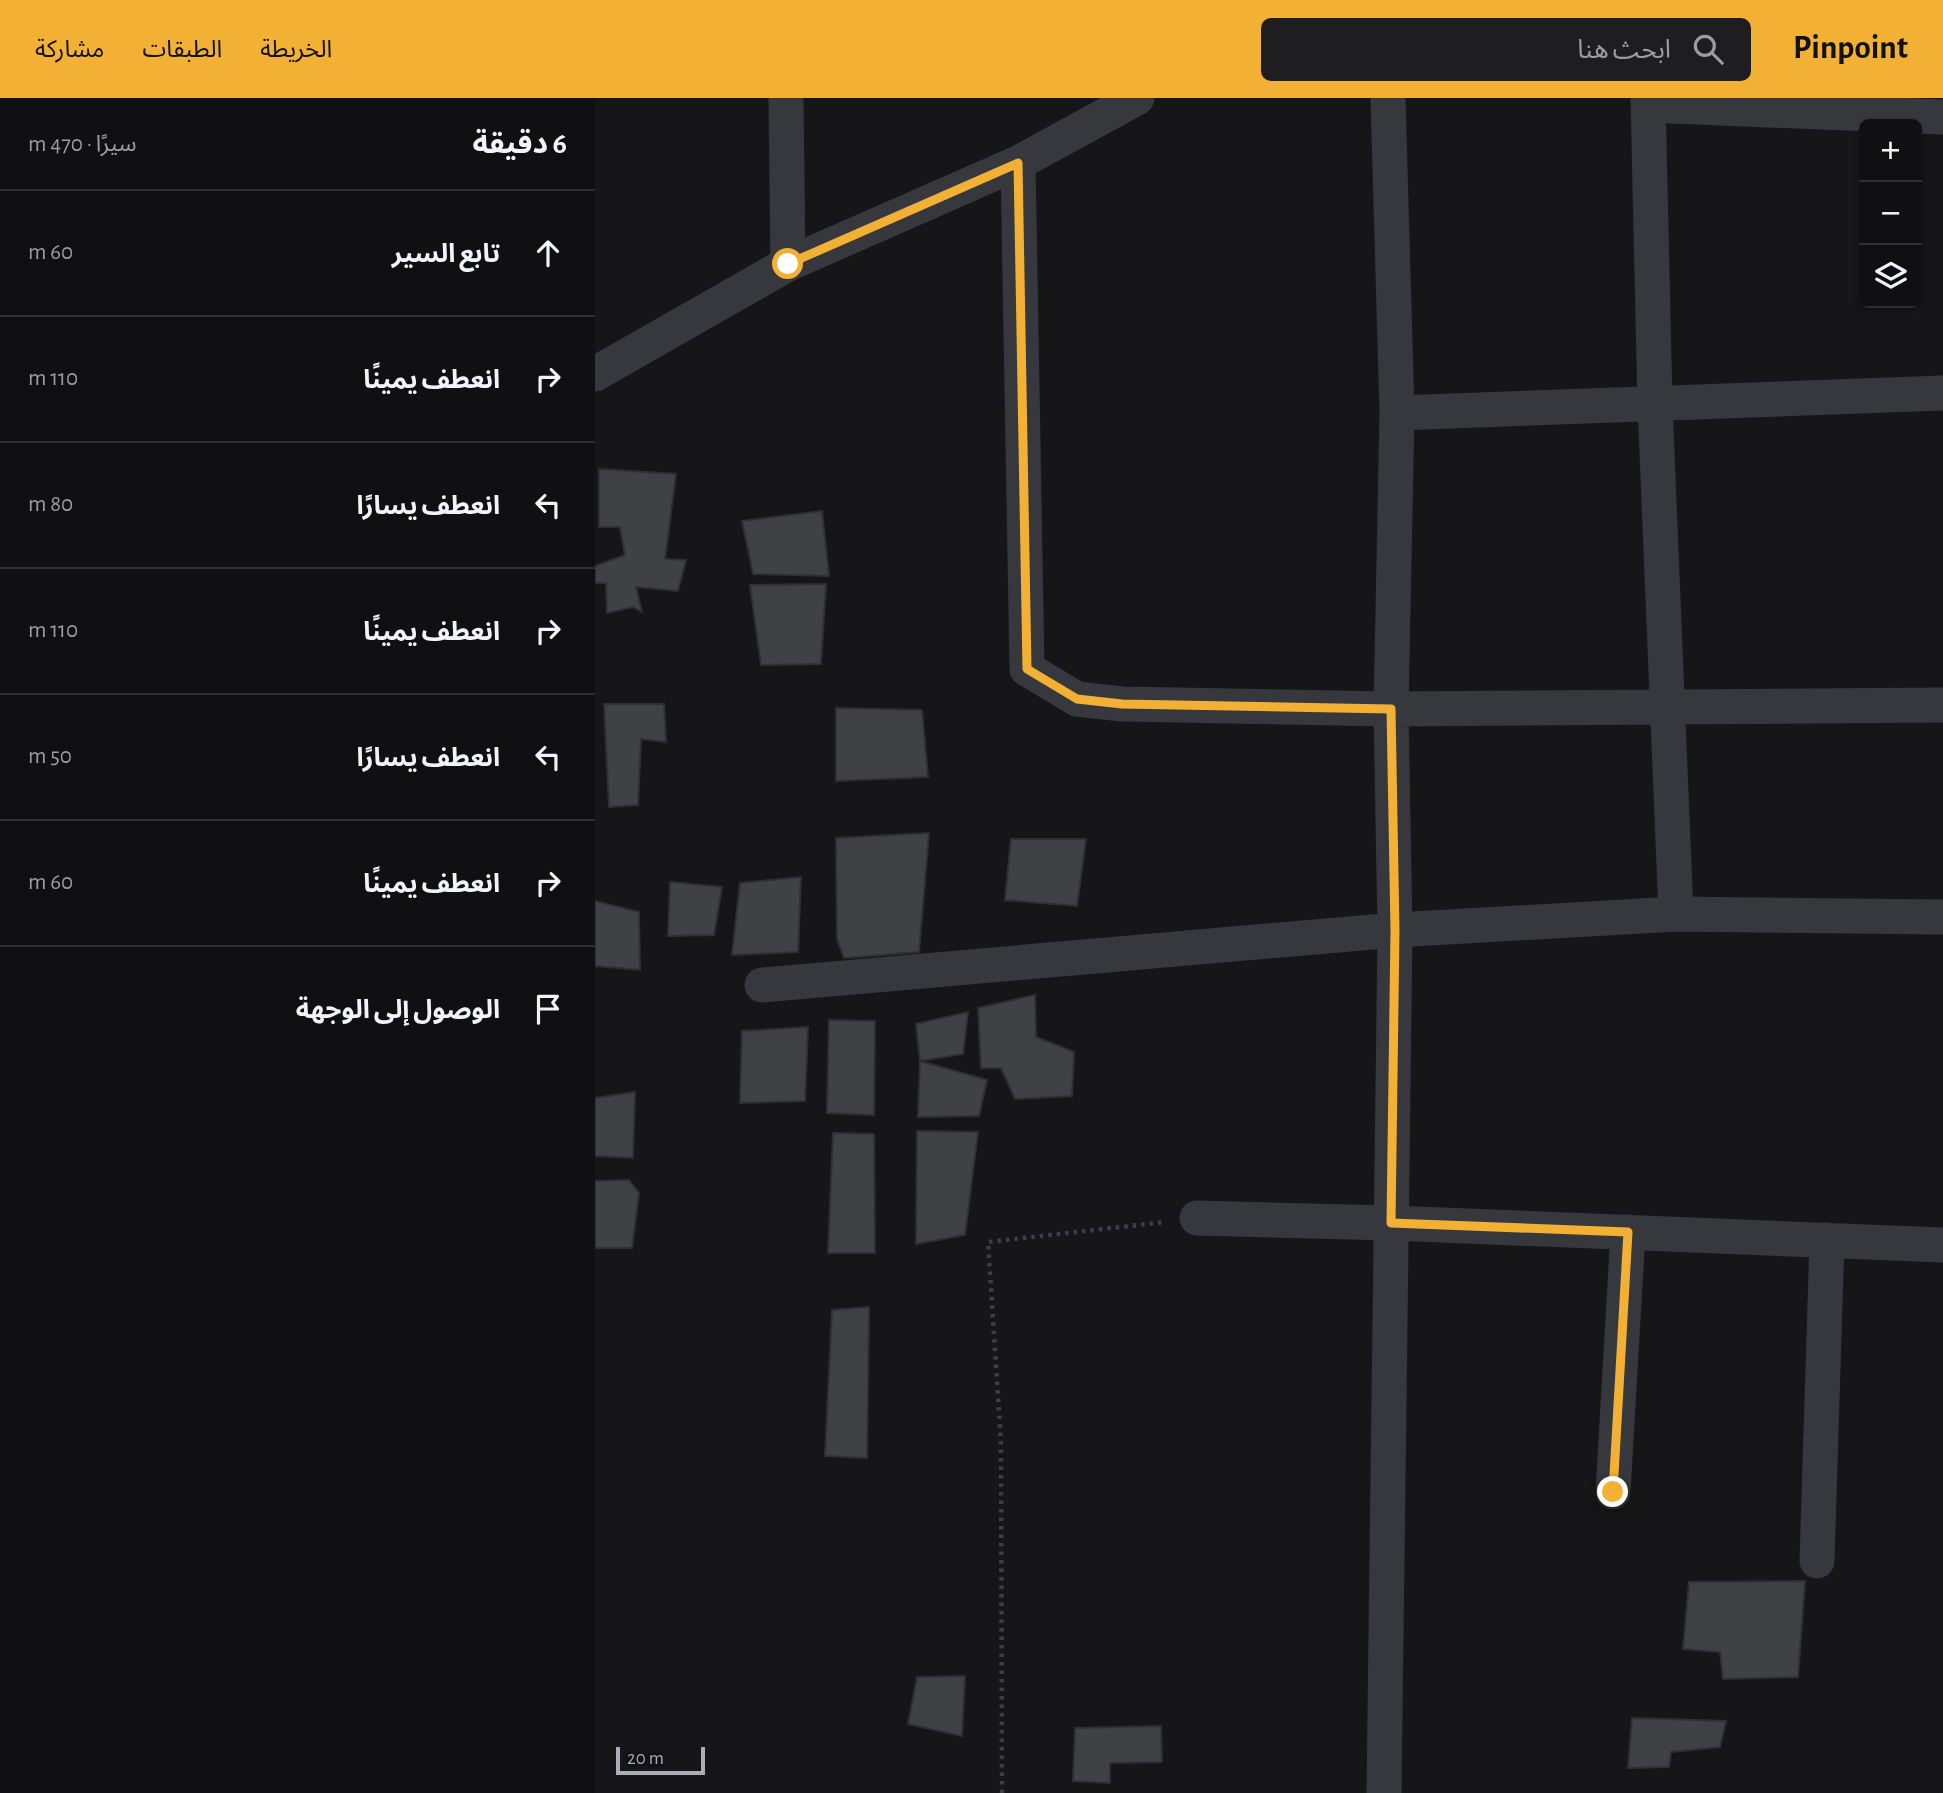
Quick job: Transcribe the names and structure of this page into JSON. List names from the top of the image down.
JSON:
{
  "scale_bar": "20 m",
  "page": {
    "header": "Pinpoint",
    "search": "ابحث هنا",
    "nav": ["الخريطة", "الطبقات", "مشاركة"],
    "heading": ["6 دقيقة", "سيرًا · 470 m"],
    "map_buttons": ["+", "−"],
    "list": [
      ["تابع السير", "60 m"],
      ["انعطف يمينًا", "110 m"],
      ["انعطف يسارًا", "80 m"],
      ["انعطف يمينًا", "110 m"],
      ["انعطف يسارًا", "50 m"],
      ["انعطف يمينًا", "60 m"],
      "الوصول إلى الوجهة"
    ],
    "scale": "20 m"
  }
}
